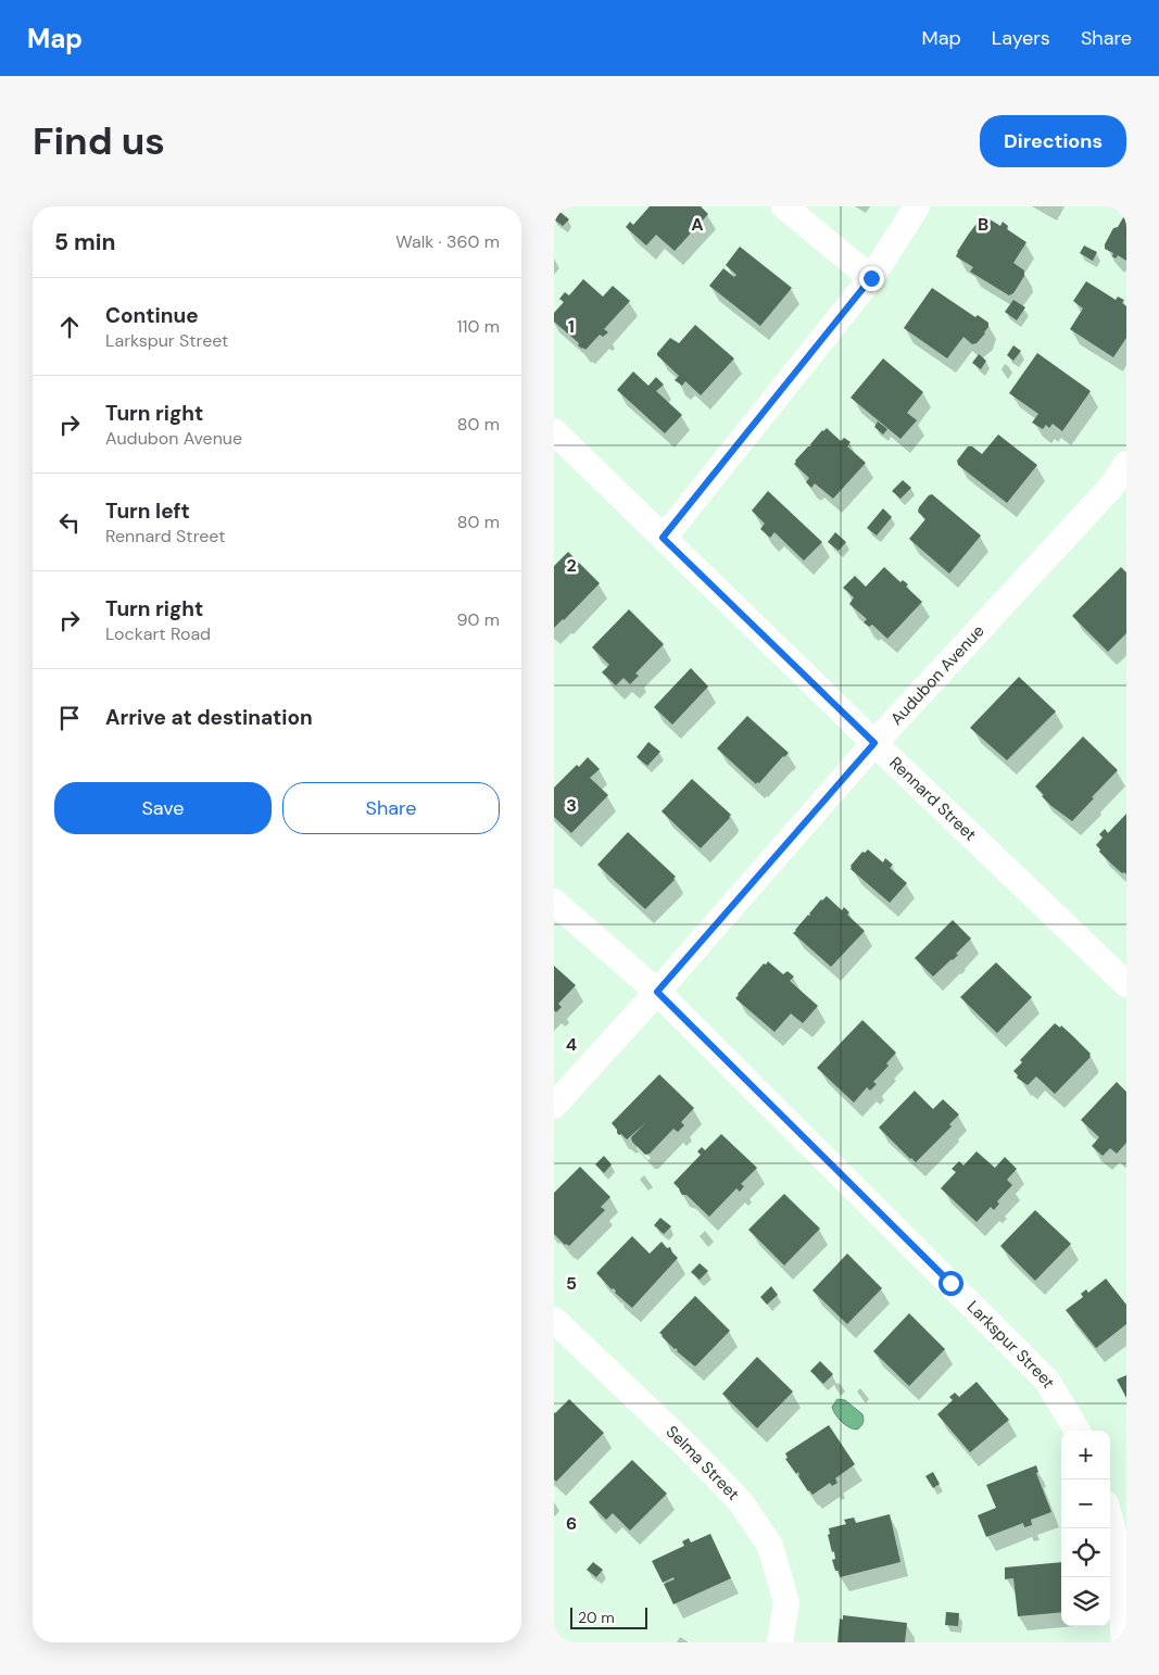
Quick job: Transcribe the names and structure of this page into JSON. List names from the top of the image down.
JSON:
{
  "streets": {
    "street": [
      "Audubon Avenue",
      "Rennard Street",
      "Larkspur Street",
      "Selma Street"
    ]
  },
  "crossings": [
    ["Audubon Avenue", "Rennard Street"],
    ["Audubon Avenue", "Larkspur Street"]
  ],
  "scale_bar": "20 m",
  "page": {
    "header": "Map",
    "nav": ["Map", "Layers", "Share"],
    "buttons": [
      "Directions",
      ["Save", "Share"]
    ],
    "title": "Find us",
    "heading": ["5 min", "Walk · 360 m"],
    "list": [
      ["Continue", "Larkspur Street", "110 m"],
      ["Turn right", "Audubon Avenue", "80 m"],
      ["Turn left", "Rennard Street", "80 m"],
      ["Turn right", "Lockart Road", "90 m"],
      "Arrive at destination"
    ],
    "map_buttons": ["+", "−"],
    "scale": "20 m"
  },
  "grid": {
    "columns": ["A", "B"],
    "rows": [
      "1",
      "2",
      "3",
      "4",
      "5",
      "6"
    ]
  }
}
